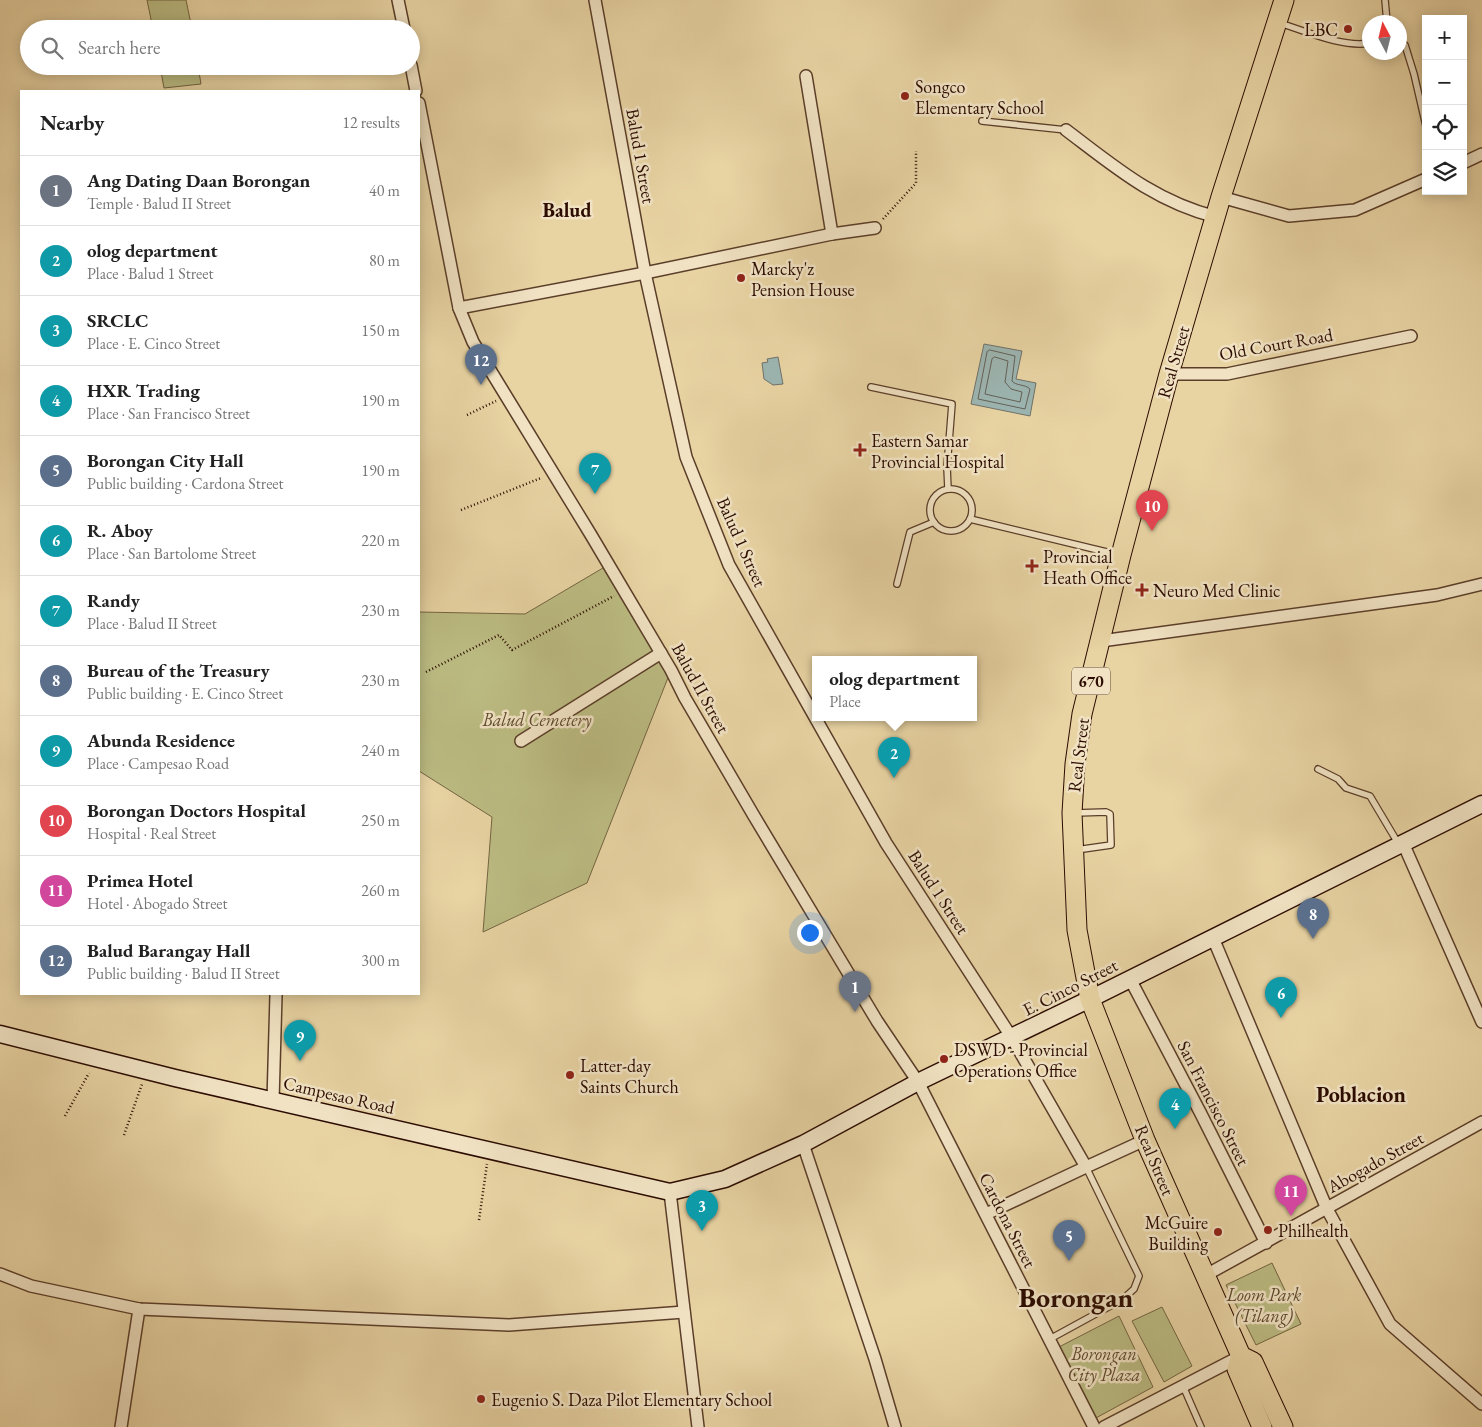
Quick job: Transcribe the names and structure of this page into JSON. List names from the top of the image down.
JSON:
{
  "streets": {
    "main road": ["Real Street", "670"],
    "street": [
      "Balud 1 Street",
      "Old Court Road",
      "Balud II Street",
      "E. Cinco Street",
      "Campesao Road",
      "San Francisco Street",
      "Abogado Street",
      "Cardona Street"
    ]
  },
  "crossings": [
    ["Balud 1 Street", "E. Cinco Street"],
    ["Old Court Road", "Real Street"],
    ["Real Street", "E. Cinco Street"],
    ["Real Street", "Abogado Street"],
    ["Balud II Street", "E. Cinco Street"],
    ["Balud II Street", "Cardona Street"],
    ["E. Cinco Street", "Campesao Road"],
    ["E. Cinco Street", "San Francisco Street"],
    ["E. Cinco Street", "Cardona Street"],
    ["San Francisco Street", "Abogado Street"]
  ],
  "districts": ["Balud", "Poblacion", "Borongan"],
  "parks": ["Balud Cemetery", "Loom Park (Tilang)", "Borongan City Plaza"],
  "places": {
    "other": [
      "LBC",
      "Songco Elementary School",
      "Marcky'z Pension House",
      "DSWD - Provincial Operations Office",
      "Latter-day Saints Church",
      "Philhealth",
      "McGuire Building",
      "Eugenio S. Daza Pilot Elementary School"
    ],
    "health": ["Eastern Samar Provincial Hospital", "Provincial Heath Office", "Neuro Med Clinic"]
  },
  "north": "top",
  "page": {
    "map_buttons": ["+", "−"],
    "search": "Search here",
    "heading": ["Nearby", "12 results"],
    "list": [
      {
        "mark": "1",
        "name": "Ang Dating Daan Borongan",
        "note": "Temple · Balud II Street",
        "value": "40 m"
      },
      {
        "mark": "2",
        "name": "olog department",
        "note": "Place · Balud 1 Street",
        "value": "80 m"
      },
      {
        "mark": "3",
        "name": "SRCLC",
        "note": "Place · E. Cinco Street",
        "value": "150 m"
      },
      {
        "mark": "4",
        "name": "HXR Trading",
        "note": "Place · San Francisco Street",
        "value": "190 m"
      },
      {
        "mark": "5",
        "name": "Borongan City Hall",
        "note": "Public building · Cardona Street",
        "value": "190 m"
      },
      {
        "mark": "6",
        "name": "R. Aboy",
        "note": "Place · San Bartolome Street",
        "value": "220 m"
      },
      {
        "mark": "7",
        "name": "Randy",
        "note": "Place · Balud II Street",
        "value": "230 m"
      },
      {
        "mark": "8",
        "name": "Bureau of the Treasury",
        "note": "Public building · E. Cinco Street",
        "value": "230 m"
      },
      {
        "mark": "9",
        "name": "Abunda Residence",
        "note": "Place · Campesao Road",
        "value": "240 m"
      },
      {
        "mark": "10",
        "name": "Borongan Doctors Hospital",
        "note": "Hospital · Real Street",
        "value": "250 m"
      },
      {
        "mark": "11",
        "name": "Primea Hotel",
        "note": "Hotel · Abogado Street",
        "value": "260 m"
      },
      {
        "mark": "12",
        "name": "Balud Barangay Hall",
        "note": "Public building · Balud II Street",
        "value": "300 m"
      }
    ],
    "pins": [
      "12",
      "7",
      "10",
      "2",
      "8",
      "1",
      "6",
      "9",
      "4",
      "11",
      "3",
      "5"
    ],
    "popup": ["olog department", "Place"]
  }
}
